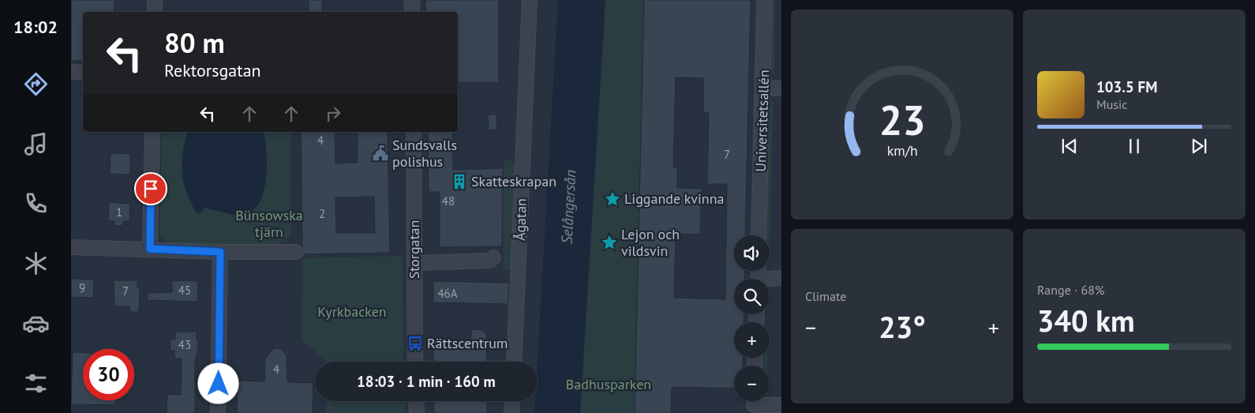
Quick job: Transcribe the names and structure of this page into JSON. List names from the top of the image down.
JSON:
{
  "streets": {
    "street": ["Universitetsallén", "Ågatan", "Storgatan"]
  },
  "water": ["Selångersån"],
  "parks": ["Bünsowska tjärn", "Kyrkbacken", "Badhusparken"],
  "places": {
    "public building": ["Sundsvalls polishus"],
    "building": ["Skatteskrapan"],
    "place": ["Liggande kvinna", "Lejon och vildsvin"],
    "bus stop": ["Rättscentrum"]
  },
  "house_numbers": [
    "4",
    "7",
    "48",
    "1",
    "2",
    "9",
    "45",
    "7",
    "46A",
    "43",
    "4"
  ],
  "page": {
    "tabs": "18:02",
    "turn": ["80 m", "Rektorsgatan"],
    "song": ["103.5 FM", "Music"],
    "tile": [
      "Climate",
      ["Range · 68%", "340 km"]
    ],
    "map_buttons": ["+", "−"],
    "heat": ["−", "23°", "+"],
    "limit": "30",
    "trip": "18:03 · 1 min · 160 m",
    "gauge": ["23", "km/h"]
  }
}
